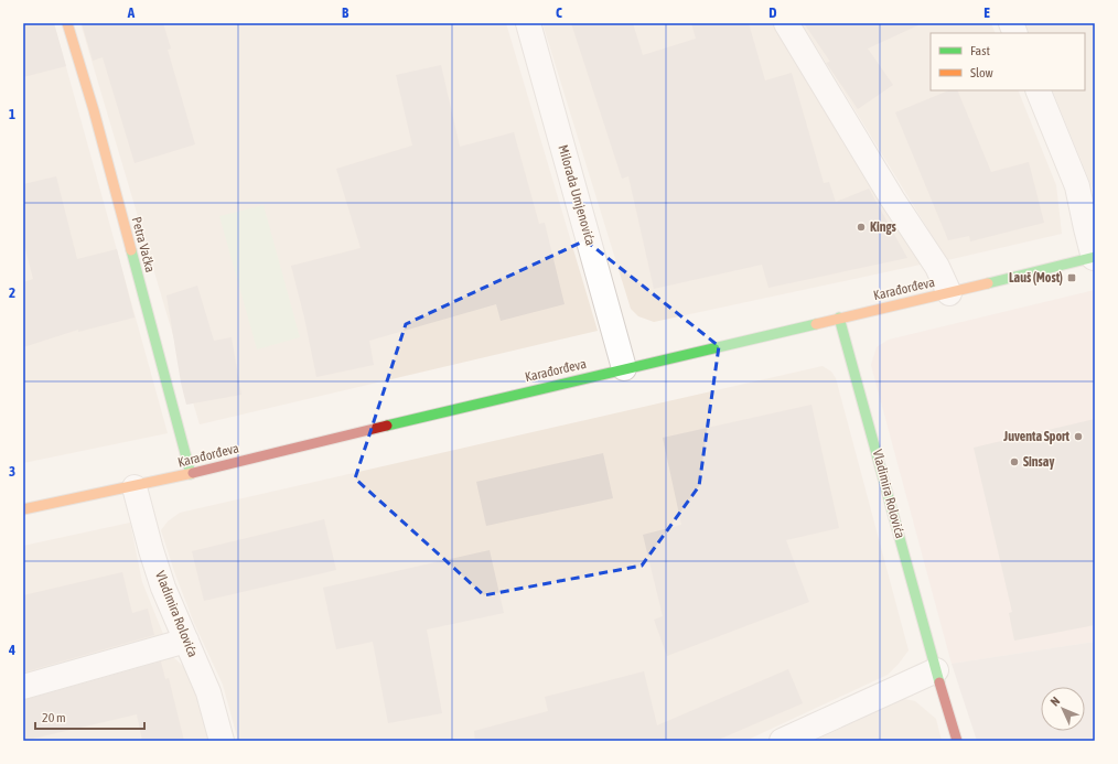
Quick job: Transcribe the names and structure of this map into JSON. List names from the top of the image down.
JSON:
{
  "streets": {
    "main road": ["Petra Vačka", "Karađorđeva", "Vladimira Rolovića"],
    "street": ["Milorada Umjenovića"]
  },
  "crossings": [
    ["Milorada Umjenovića", "Karađorđeva"],
    ["Petra Vačka", "Karađorđeva"],
    ["Karađorđeva", "Vladimira Rolovića"]
  ],
  "places": {
    "other": ["Kings", "Juventa Sport", "Sinsay"],
    "transit": ["Lauš (Most)"]
  },
  "legend": ["Fast", "Slow"],
  "scale_bar": "20 m",
  "north": "top left",
  "grid": {
    "columns": [
      "A",
      "B",
      "C",
      "D",
      "E"
    ],
    "rows": [
      "1",
      "2",
      "3",
      "4"
    ]
  }
}
